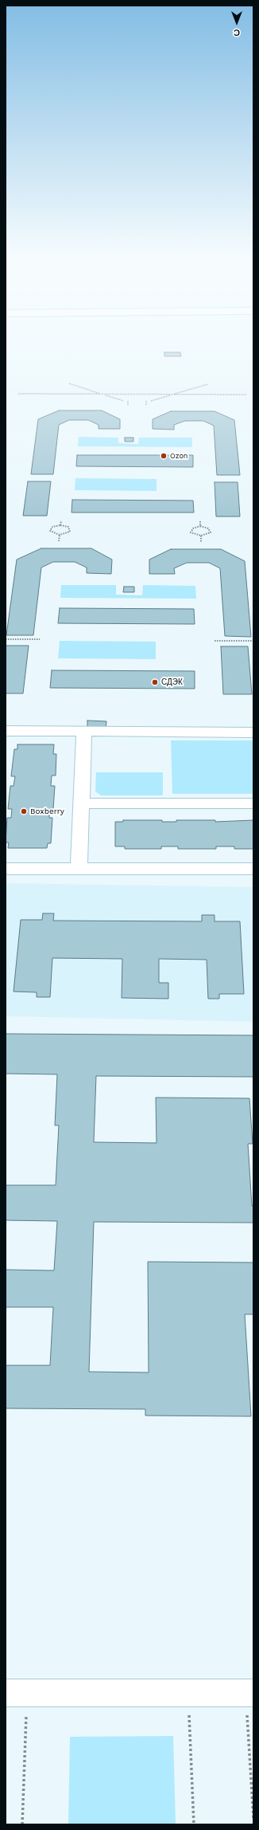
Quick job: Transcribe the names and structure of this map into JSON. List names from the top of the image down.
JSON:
{
  "places": ["Ozon", "СДЭК", "Boxberry"],
  "north": "bottom"
}
